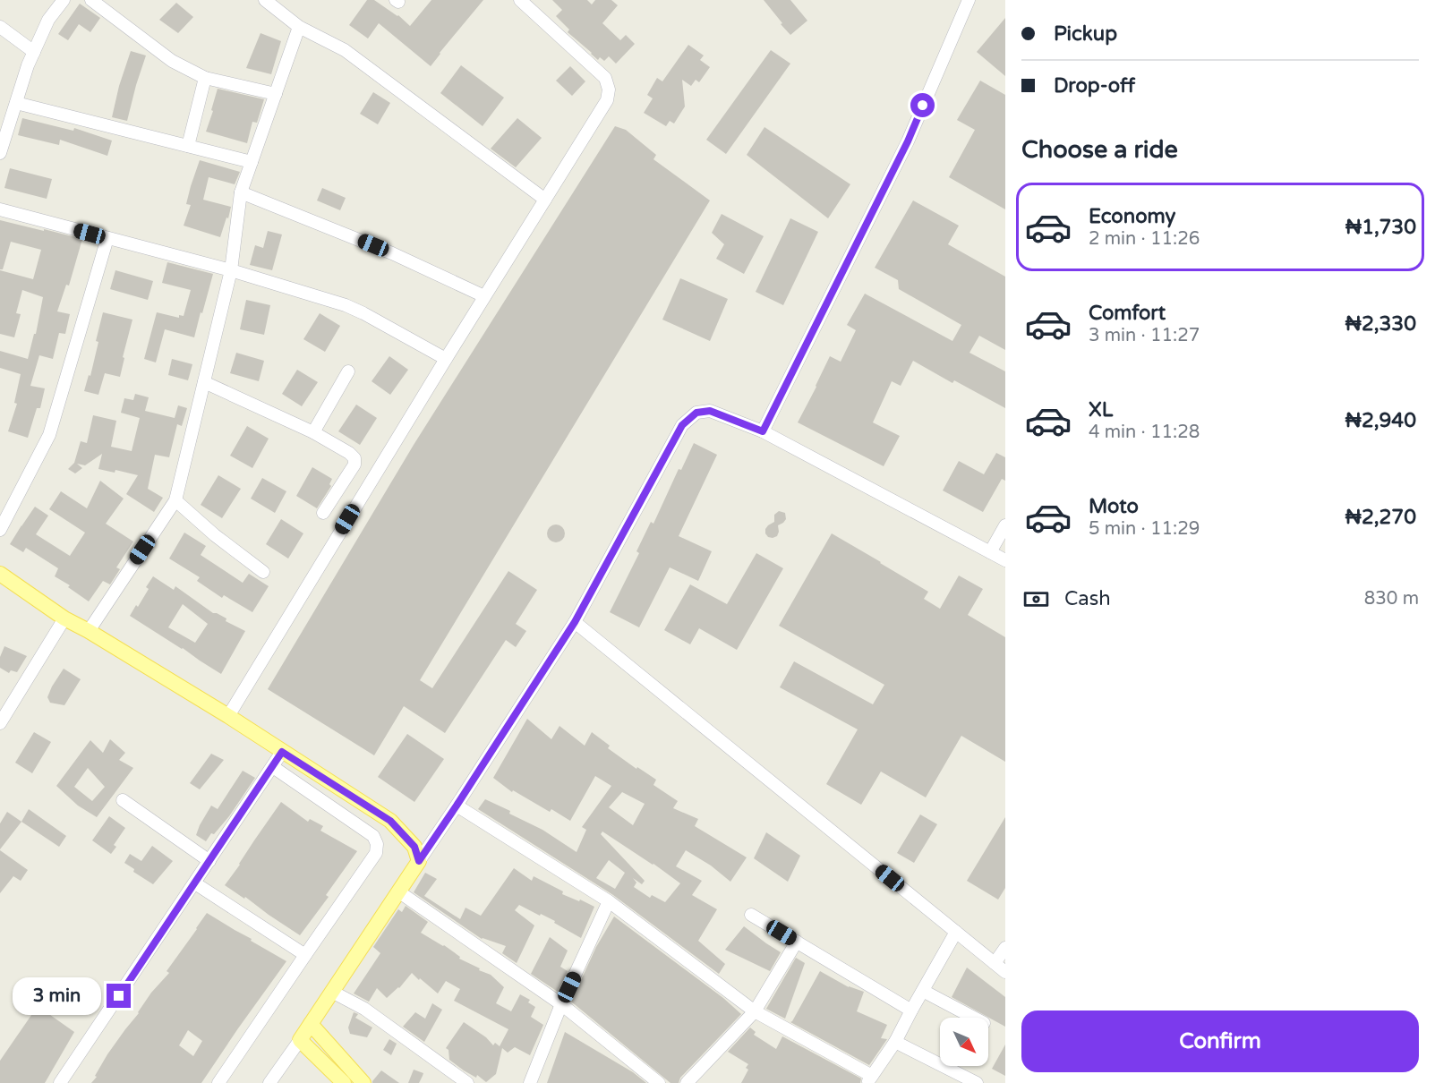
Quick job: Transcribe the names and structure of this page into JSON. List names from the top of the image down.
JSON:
{
  "north": "bottom right",
  "page": {
    "banner": ["Pickup", "Drop-off"],
    "heading": "Choose a ride",
    "list": [
      {
        "name": "Economy",
        "note": "2 min · 11:26",
        "value": "₦1,730"
      },
      {
        "name": "Comfort",
        "note": "3 min · 11:27",
        "value": "₦2,330"
      },
      {
        "name": "XL",
        "note": "4 min · 11:28",
        "value": "₦2,940"
      },
      {
        "name": "Moto",
        "note": "5 min · 11:29",
        "value": "₦2,270"
      }
    ],
    "pay": ["Cash", "830 m"],
    "bubble": "3 min",
    "buttons": "Confirm"
  }
}
